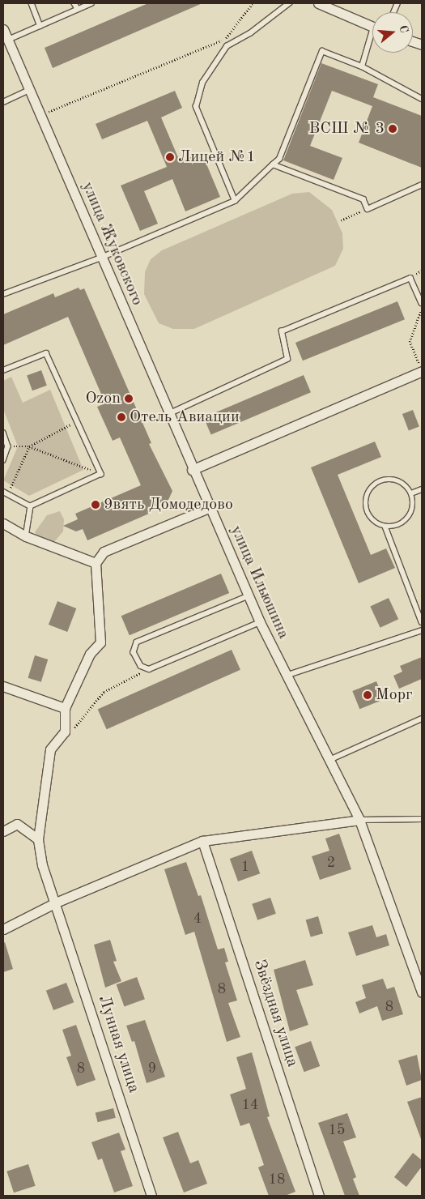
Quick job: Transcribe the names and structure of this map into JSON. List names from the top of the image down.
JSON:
{
  "streets": {
    "street": [
      "улица Жуковского",
      "улица Ильюшина",
      "Звёздная улица",
      "Лунная улица"
    ]
  },
  "crossings": [
    ["улица Жуковского", "улица Ильюшина"]
  ],
  "places": [
    "ВСШ № 3",
    "Лицей №1",
    "Ozon",
    "Отель Авиации",
    "9вять Домодедово",
    "Морг"
  ],
  "house_numbers": [
    "2",
    "1",
    "4",
    "8",
    "8",
    "8",
    "9",
    "14",
    "15",
    "18"
  ],
  "north": "right"
}
